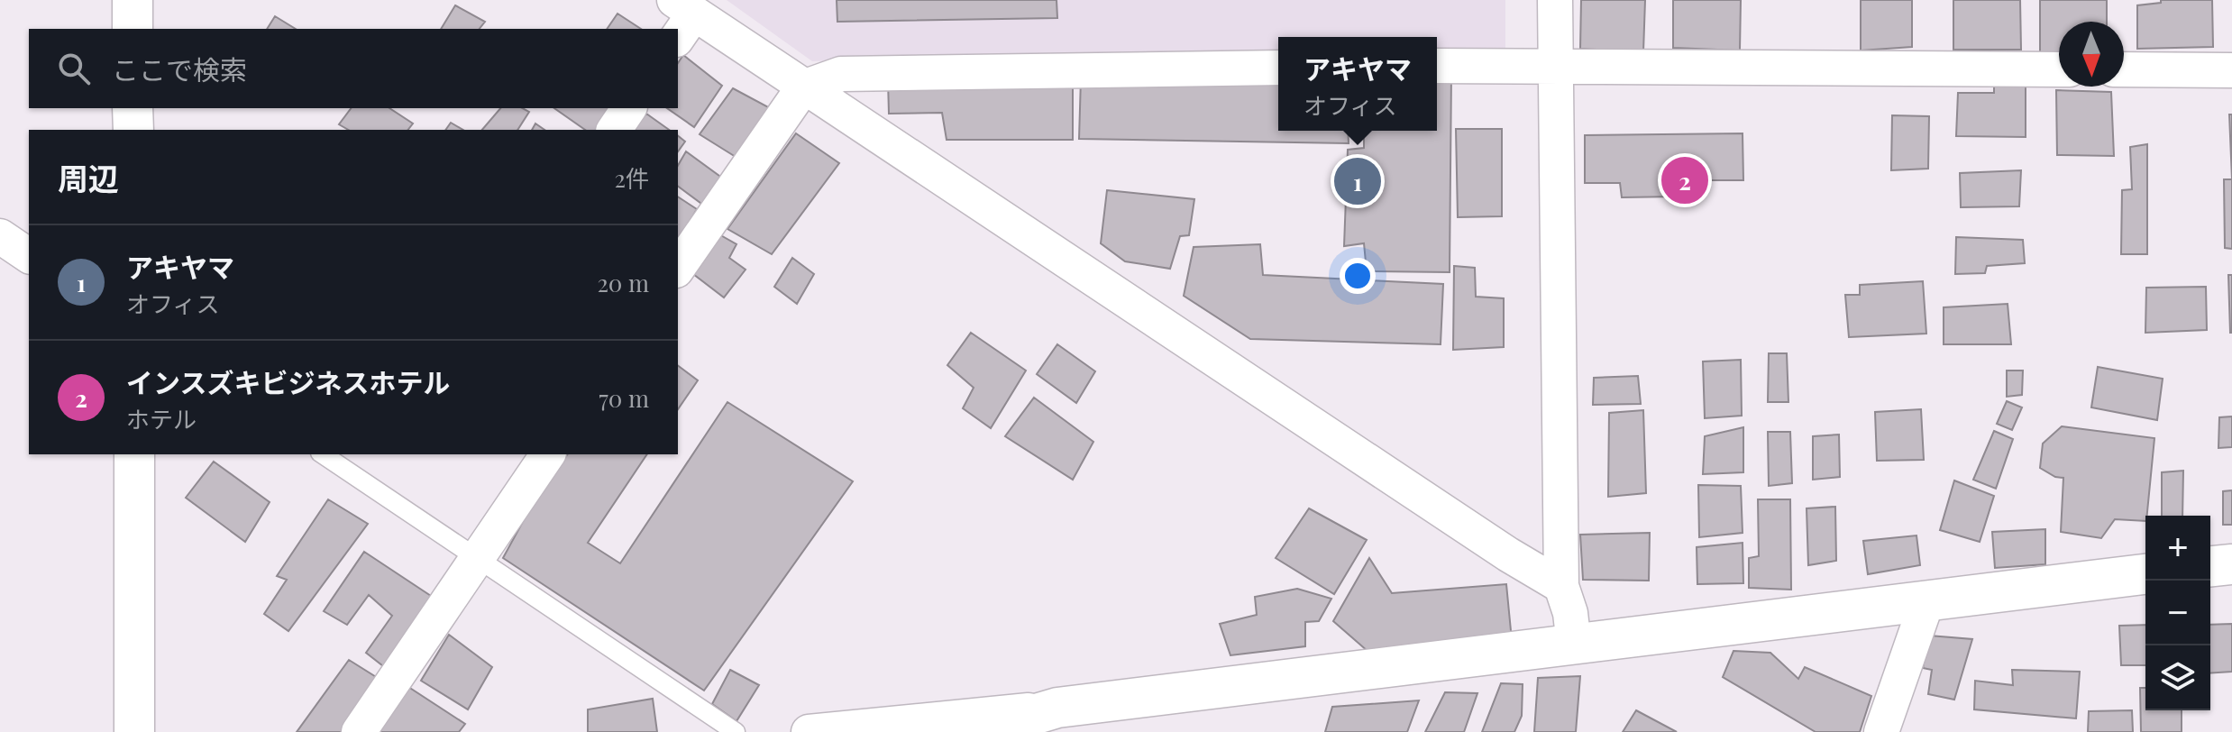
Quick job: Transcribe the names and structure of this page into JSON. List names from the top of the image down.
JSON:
{
  "north": "bottom",
  "page": {
    "search": "ここで検索",
    "popup": ["アキヤマ", "オフィス"],
    "heading": ["周辺", "2件"],
    "pins": ["2", "1"],
    "list": [
      {
        "mark": "1",
        "name": "アキヤマ",
        "note": "オフィス",
        "value": "20 m"
      },
      {
        "mark": "2",
        "name": "インスズキビジネスホテル",
        "note": "ホテル",
        "value": "70 m"
      }
    ],
    "map_buttons": ["+", "−"]
  }
}
